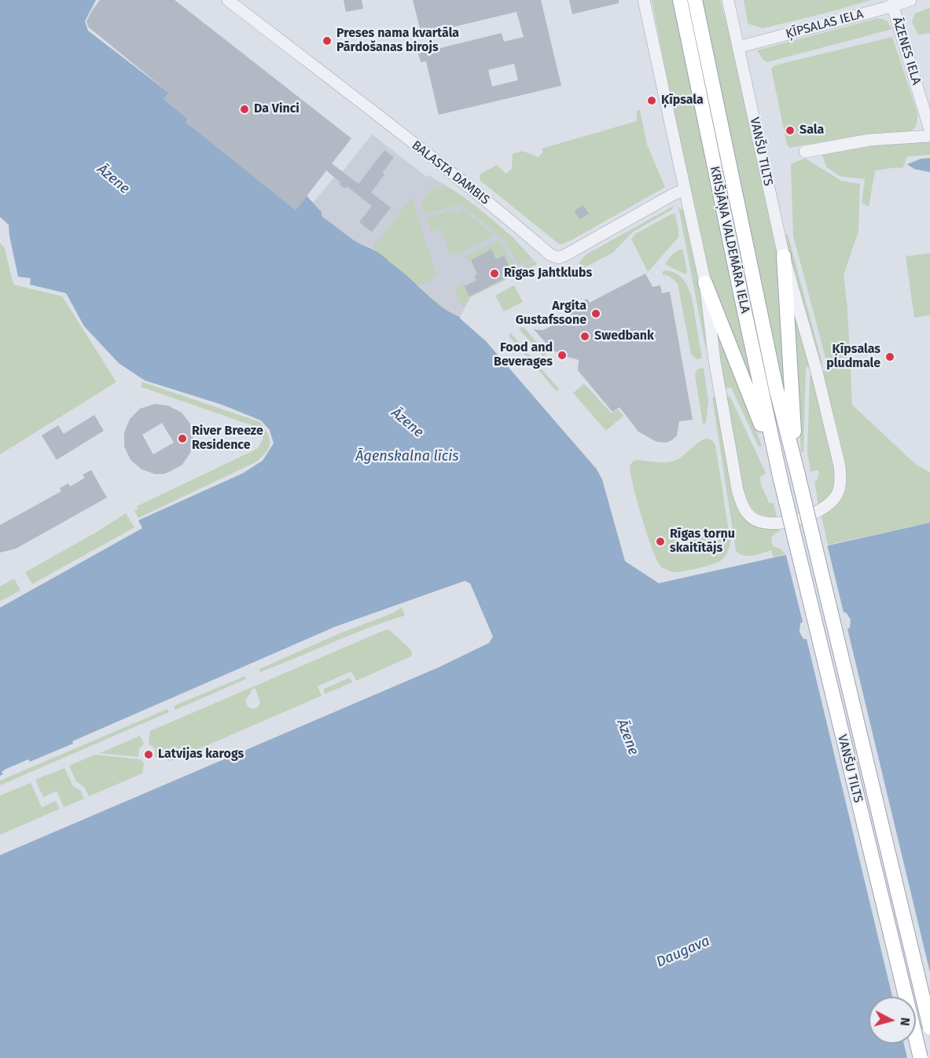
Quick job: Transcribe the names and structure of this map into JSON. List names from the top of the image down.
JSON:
{
  "streets": {
    "main road": ["VANŠU TILTS", "KRIŠJĀŅA VALDEMĀRA IELA"],
    "street": ["ĶĪPSALAS IELA", "ĀZENES IELA", "BALASTA DAMBIS"]
  },
  "crossings": [
    ["ĶĪPSALAS IELA", "ĀZENES IELA"],
    ["ĶĪPSALAS IELA", "VANŠU TILTS"],
    ["VANŠU TILTS", "BALASTA DAMBIS"],
    ["VANŠU TILTS", "KRIŠJĀŅA VALDEMĀRA IELA"]
  ],
  "water": ["Āzene", "Āgenskalna līcis", "Daugava"],
  "places": [
    "Preses nama kvartāla Pārdošanas birojs",
    "Ķīpsala",
    "Da Vinci",
    "Sala",
    "Rīgas Jahtklubs",
    "Argita Gustafssone",
    "Swedbank",
    "Food and Beverages",
    "Ķīpsalas pludmale",
    "River Breeze Residence",
    "Rīgas torņu skaitītājs",
    "Latvijas karogs"
  ],
  "north": "right"
}
